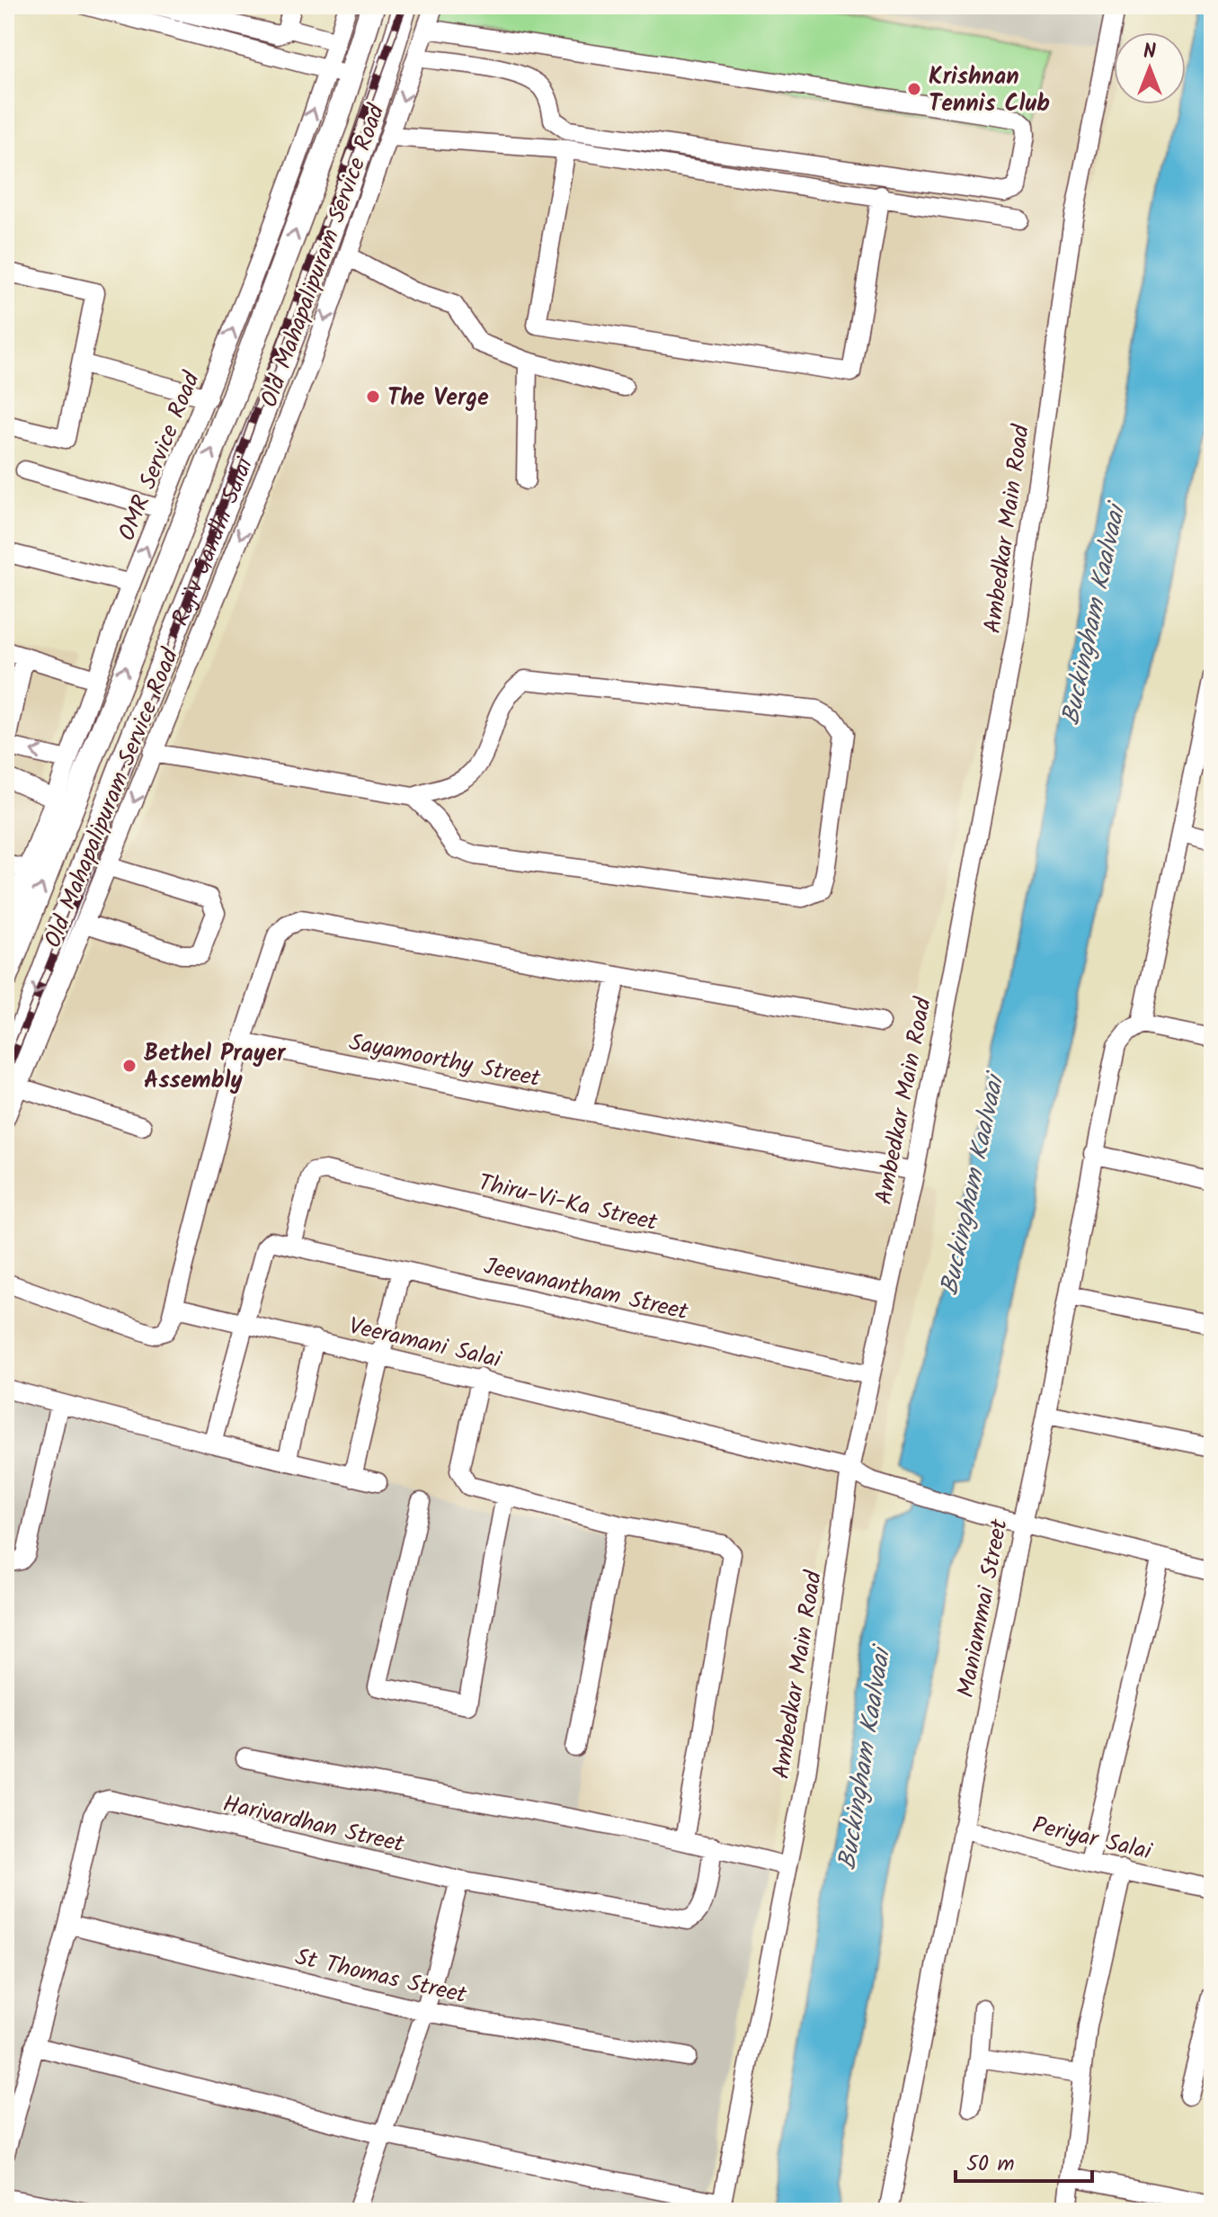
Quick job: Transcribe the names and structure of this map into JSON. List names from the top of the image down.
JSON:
{
  "streets": {
    "main road": ["Rajiv Gandhi Salai"],
    "street": [
      "Old Mahapalipuram Service Road",
      "OMR Service Road",
      "Ambedkar Main Road",
      "Sayamoorthy Street",
      "Thiru-Vi-Ka Street",
      "Jeevanantham Street",
      "Veeramani Salai",
      "Maniammai Street",
      "Harivardhan Street",
      "Periyar Salai",
      "St Thomas Street"
    ]
  },
  "crossings": [
    ["Old Mahapalipuram Service Road", "Rajiv Gandhi Salai"],
    ["Ambedkar Main Road", "Sayamoorthy Street"],
    ["Ambedkar Main Road", "Thiru-Vi-Ka Street"],
    ["Ambedkar Main Road", "Jeevanantham Street"],
    ["Ambedkar Main Road", "Veeramani Salai"],
    ["Thiru-Vi-Ka Street", "Jeevanantham Street"],
    ["Veeramani Salai", "Maniammai Street"],
    ["Maniammai Street", "Periyar Salai"],
    ["Harivardhan Street", "St Thomas Street"]
  ],
  "one_way": ["Old Mahapalipuram Service Road", "OMR Service Road"],
  "water": ["Buckingham Kaalvaai"],
  "places": ["Krishnan Tennis Club", "The Verge", "Bethel Prayer Assembly"],
  "scale_bar": "50 m",
  "north": "top"
}
